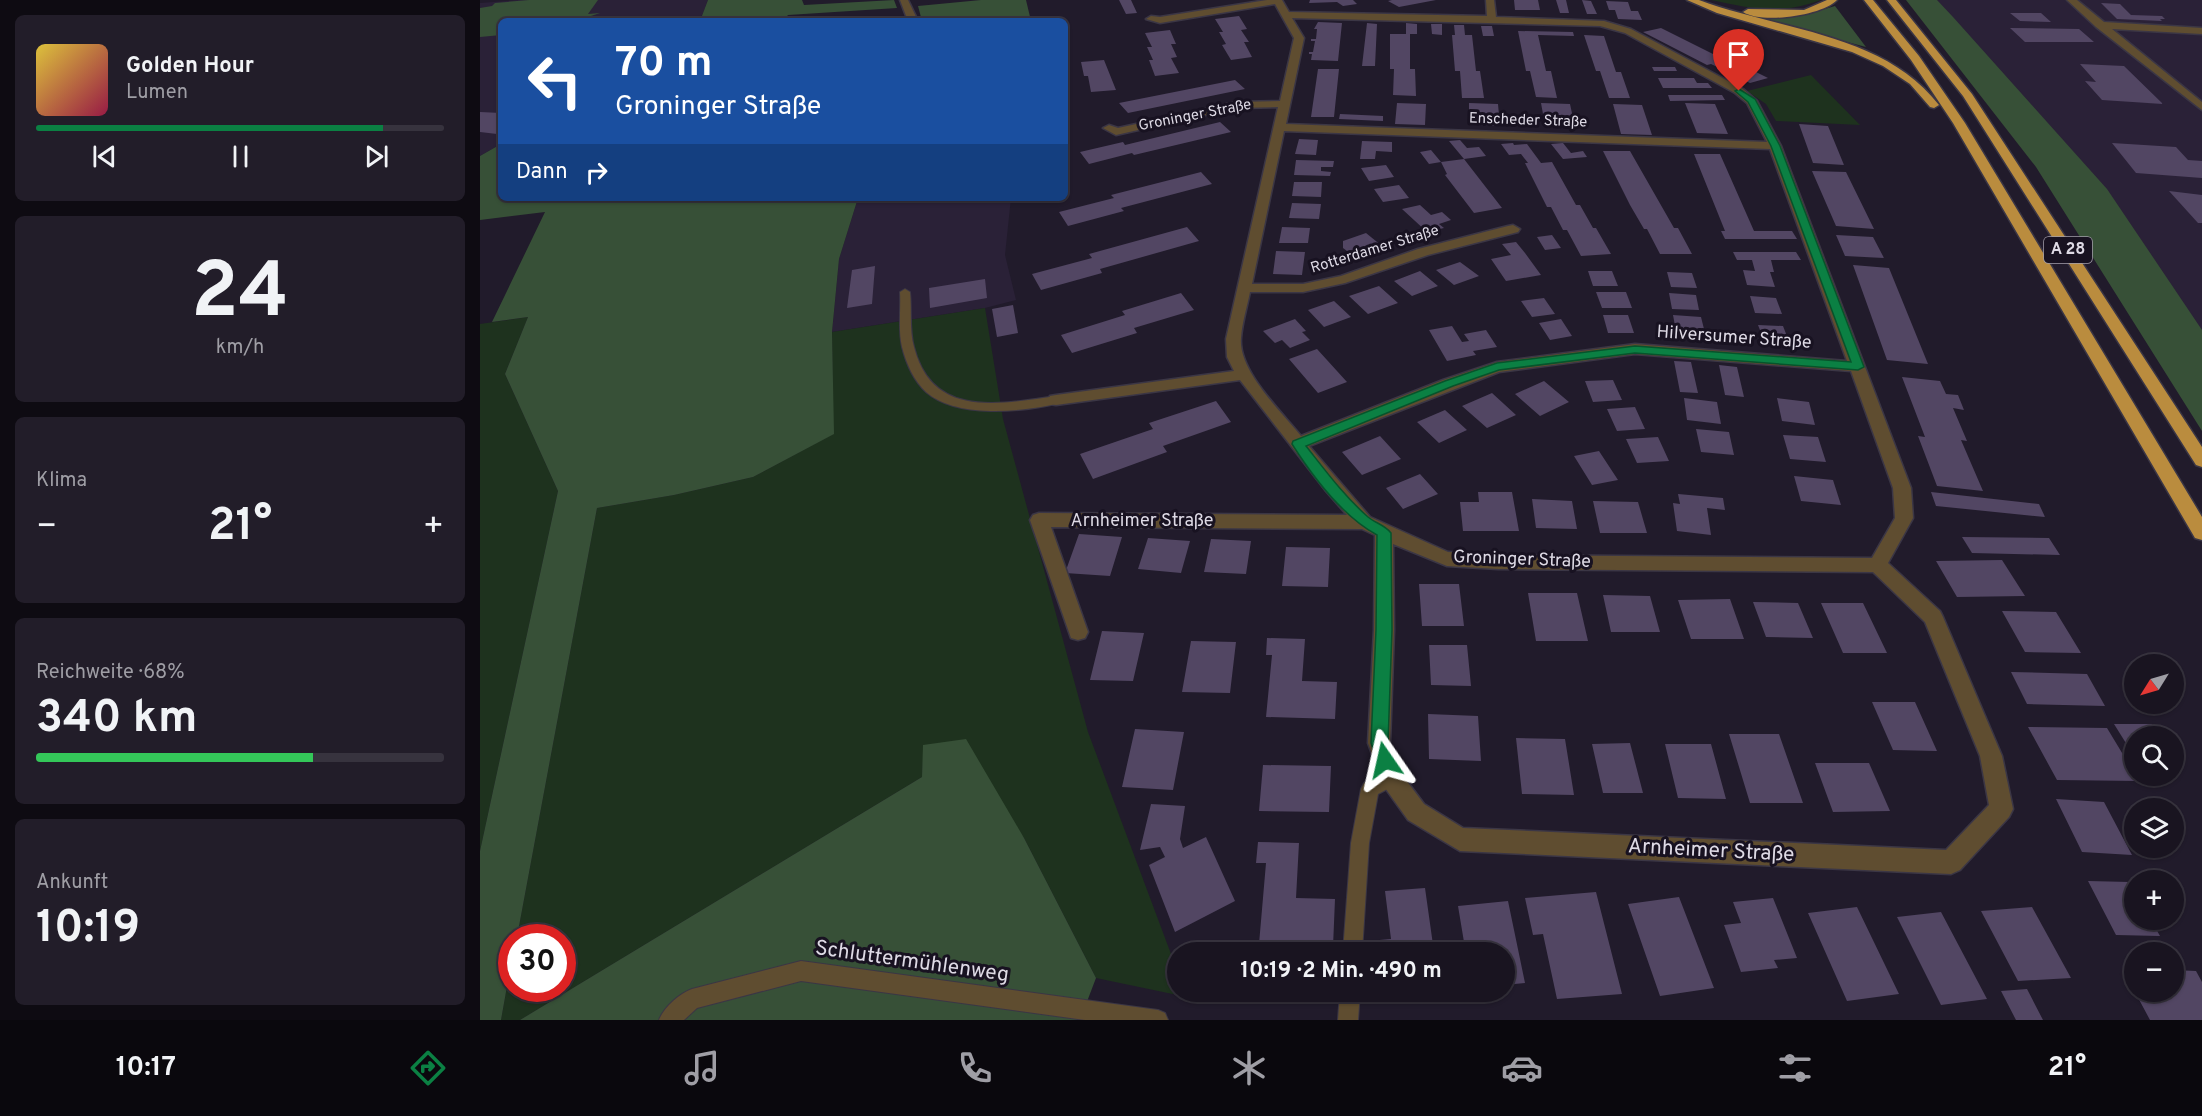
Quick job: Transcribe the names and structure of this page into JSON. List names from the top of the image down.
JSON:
{
  "streets": {
    "highway": ["A 28"],
    "street": [
      "Groninger Straße",
      "Enscheder Straße",
      "Rotterdamer Straße",
      "Hilversumer Straße",
      "Arnheimer Straße"
    ],
    "lane": ["Schluttermühlenweg"]
  },
  "crossings": [
    ["Groninger Straße", "Enscheder Straße"],
    ["Groninger Straße", "Rotterdamer Straße"],
    ["Groninger Straße", "Hilversumer Straße"],
    ["Groninger Straße", "Arnheimer Straße"]
  ],
  "north": "bottom left",
  "page": {
    "turn": ["70 m", "Groninger Straße"],
    "song": ["Golden Hour", "Lumen"],
    "then": "Dann",
    "tile": [
      ["24", "km/h"],
      "Klima",
      ["Reichweite · 68%", "340 km"],
      ["Ankunft", "10:19"]
    ],
    "heat": ["−", "21°", "+"],
    "map_buttons": ["+", "−"],
    "limit": "30",
    "trip": "10:19 · 2 Min. · 490 m",
    "tabs": ["10:17", "21°"]
  }
}
